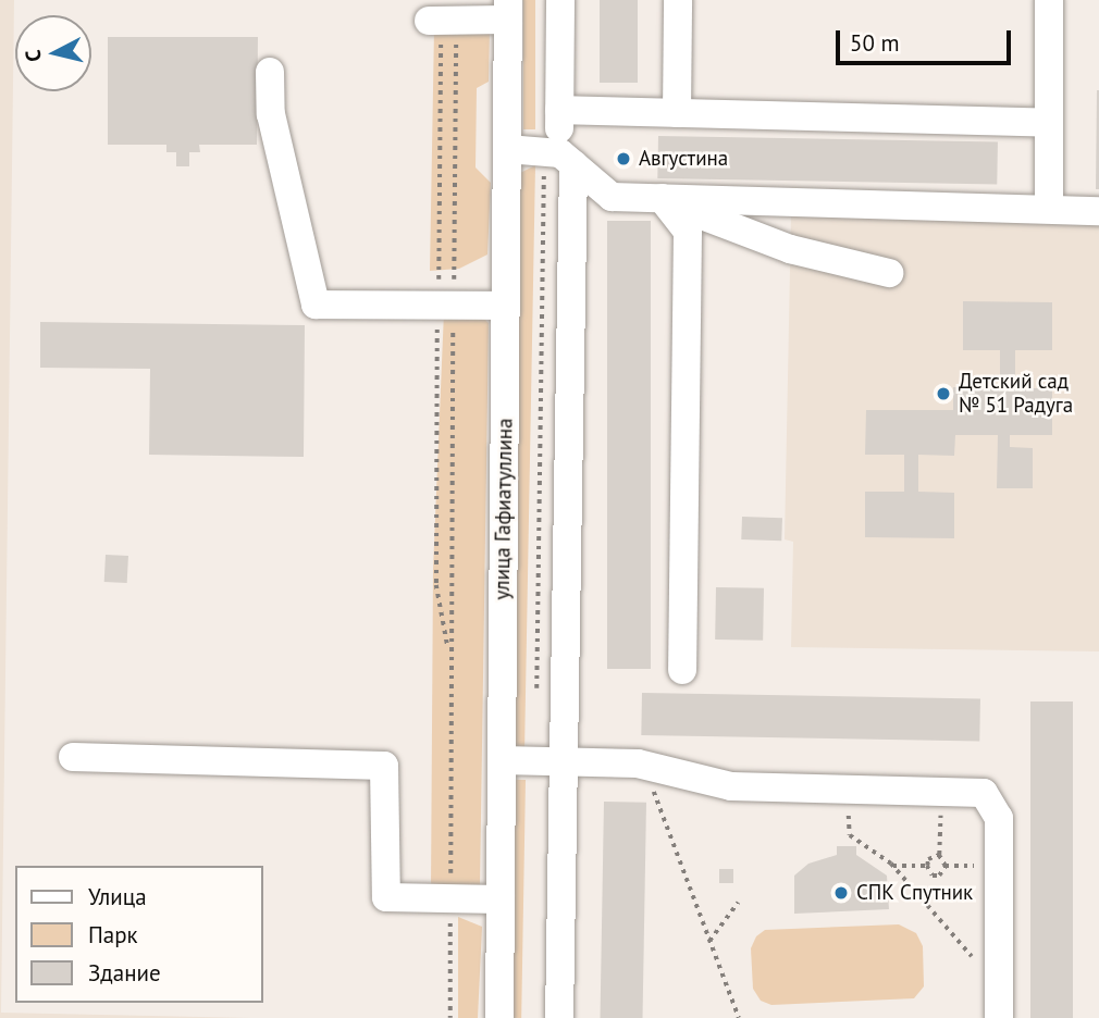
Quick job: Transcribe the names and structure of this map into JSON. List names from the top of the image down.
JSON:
{
  "streets": {
    "street": ["улица Гафиатуллина"]
  },
  "places": ["Августина", "Детский сад № 51 Радуга", "СПК Спутник"],
  "legend": ["Улица", "Парк", "Здание"],
  "scale_bar": "50 m",
  "north": "left"
}
